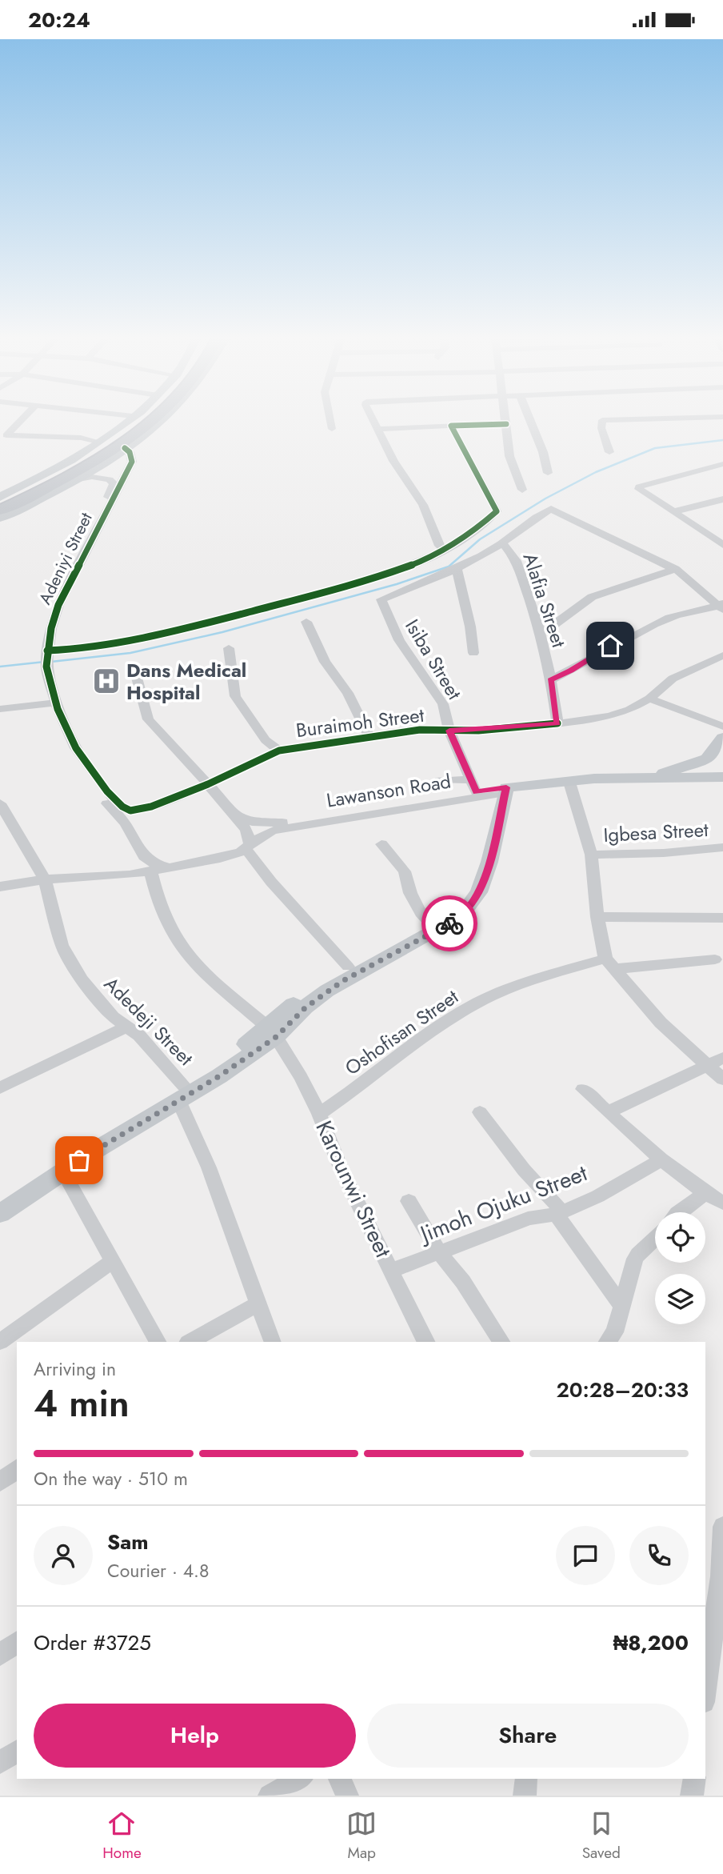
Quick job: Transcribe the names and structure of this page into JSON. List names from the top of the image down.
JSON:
{
  "streets": {
    "main road": ["Lawanson Road"],
    "street": [
      "Adeniyi Street",
      "Alafia Street",
      "Isiba Street",
      "Buraimoh Street",
      "Igbesa Street",
      "Adedeji Street",
      "Oshofisan Street",
      "Karounwi Street",
      "Jimoh Ojuku Street"
    ]
  },
  "crossings": [
    ["Adeniyi Street", "Buraimoh Street"],
    ["Adeniyi Street", "Lawanson Road"],
    ["Alafia Street", "Buraimoh Street"],
    ["Isiba Street", "Buraimoh Street"],
    ["Isiba Street", "Lawanson Road"],
    ["Lawanson Road", "Adedeji Street"],
    ["Oshofisan Street", "Karounwi Street"],
    ["Karounwi Street", "Jimoh Ojuku Street"]
  ],
  "places": {
    "hospital": ["Dans Medical Hospital"]
  },
  "page": {
    "status": "20:24",
    "heading": ["4 min", "Arriving in", "20:28–20:33"],
    "panel": [
      "Sam",
      "Courier · 4.8",
      "Order #3725",
      "₦8,200"
    ],
    "bar": "On the way · 510 m",
    "buttons": ["Help", "Share"],
    "tabs": ["Home", "Map", "Saved"]
  }
}
